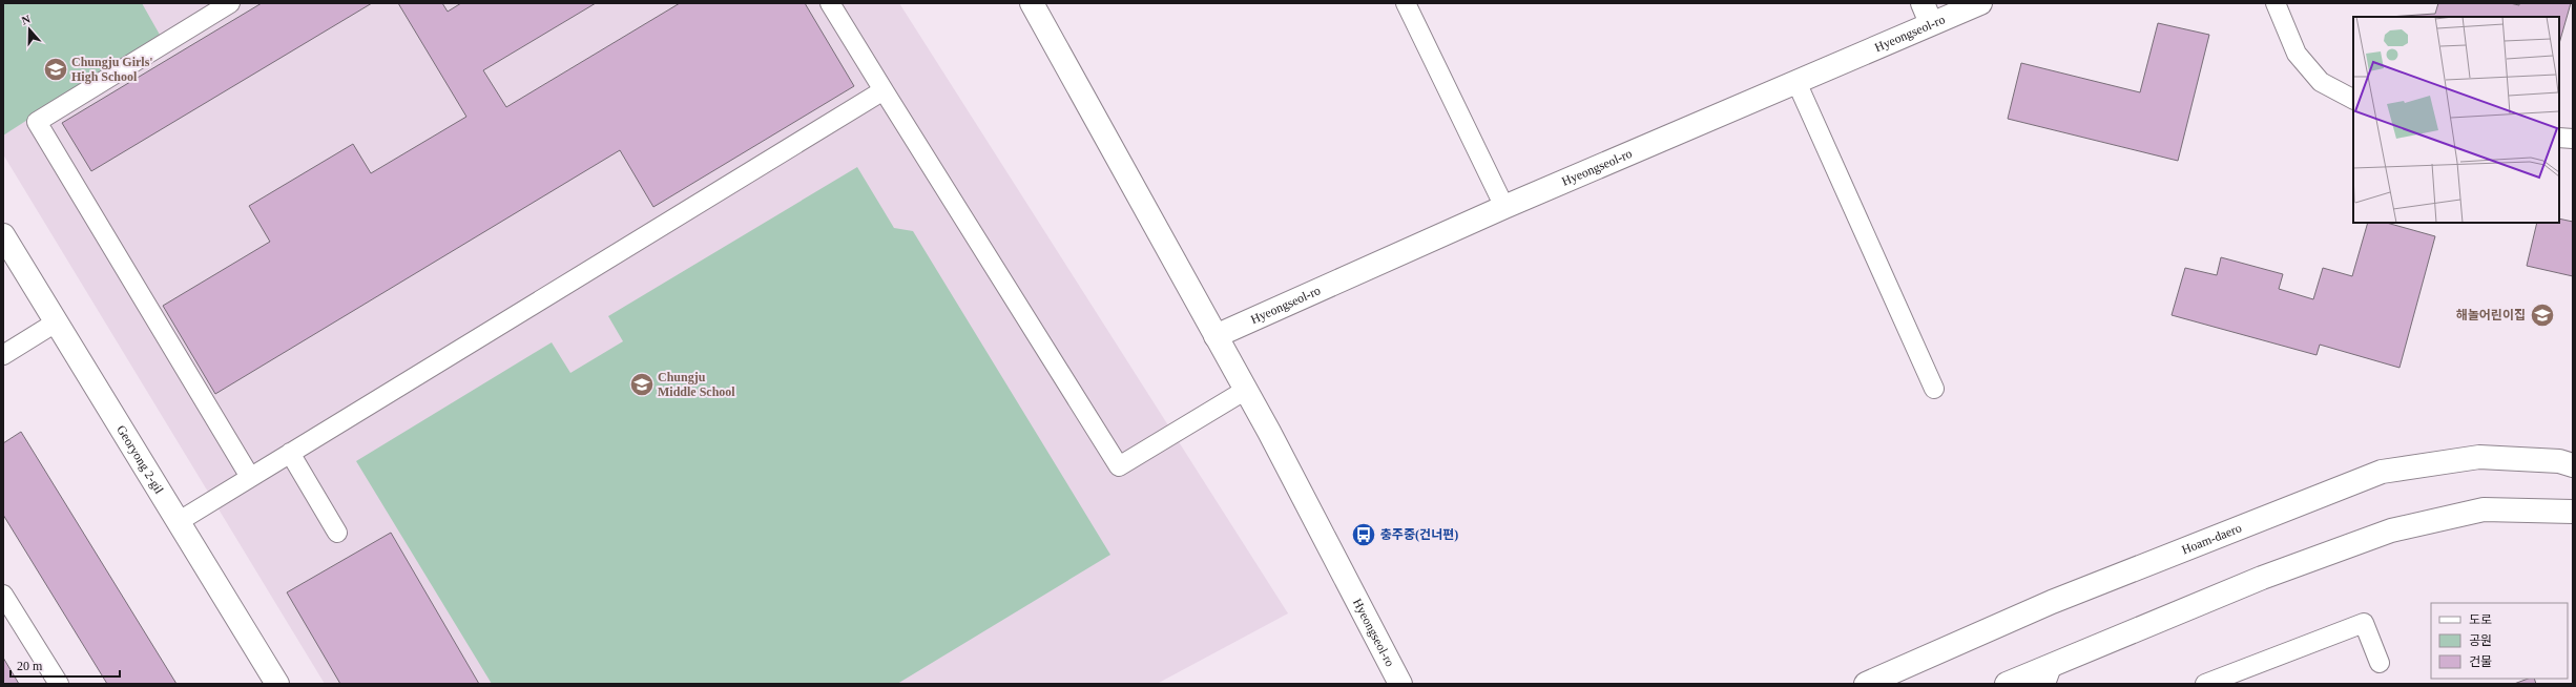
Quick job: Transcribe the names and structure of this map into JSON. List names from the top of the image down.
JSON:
{
  "streets": {
    "street": ["Hyeongseol-ro", "Georyong 2-gil", "Hoam-daero"]
  },
  "places": {
    "school or university": ["Chungju Girls' High School", "해놀어린이집", "Chungju Middle School"],
    "bus stop": ["충주중(건너편)"]
  },
  "legend": ["도로", "공원", "건물"],
  "scale_bar": "20 m",
  "north": "top"
}
